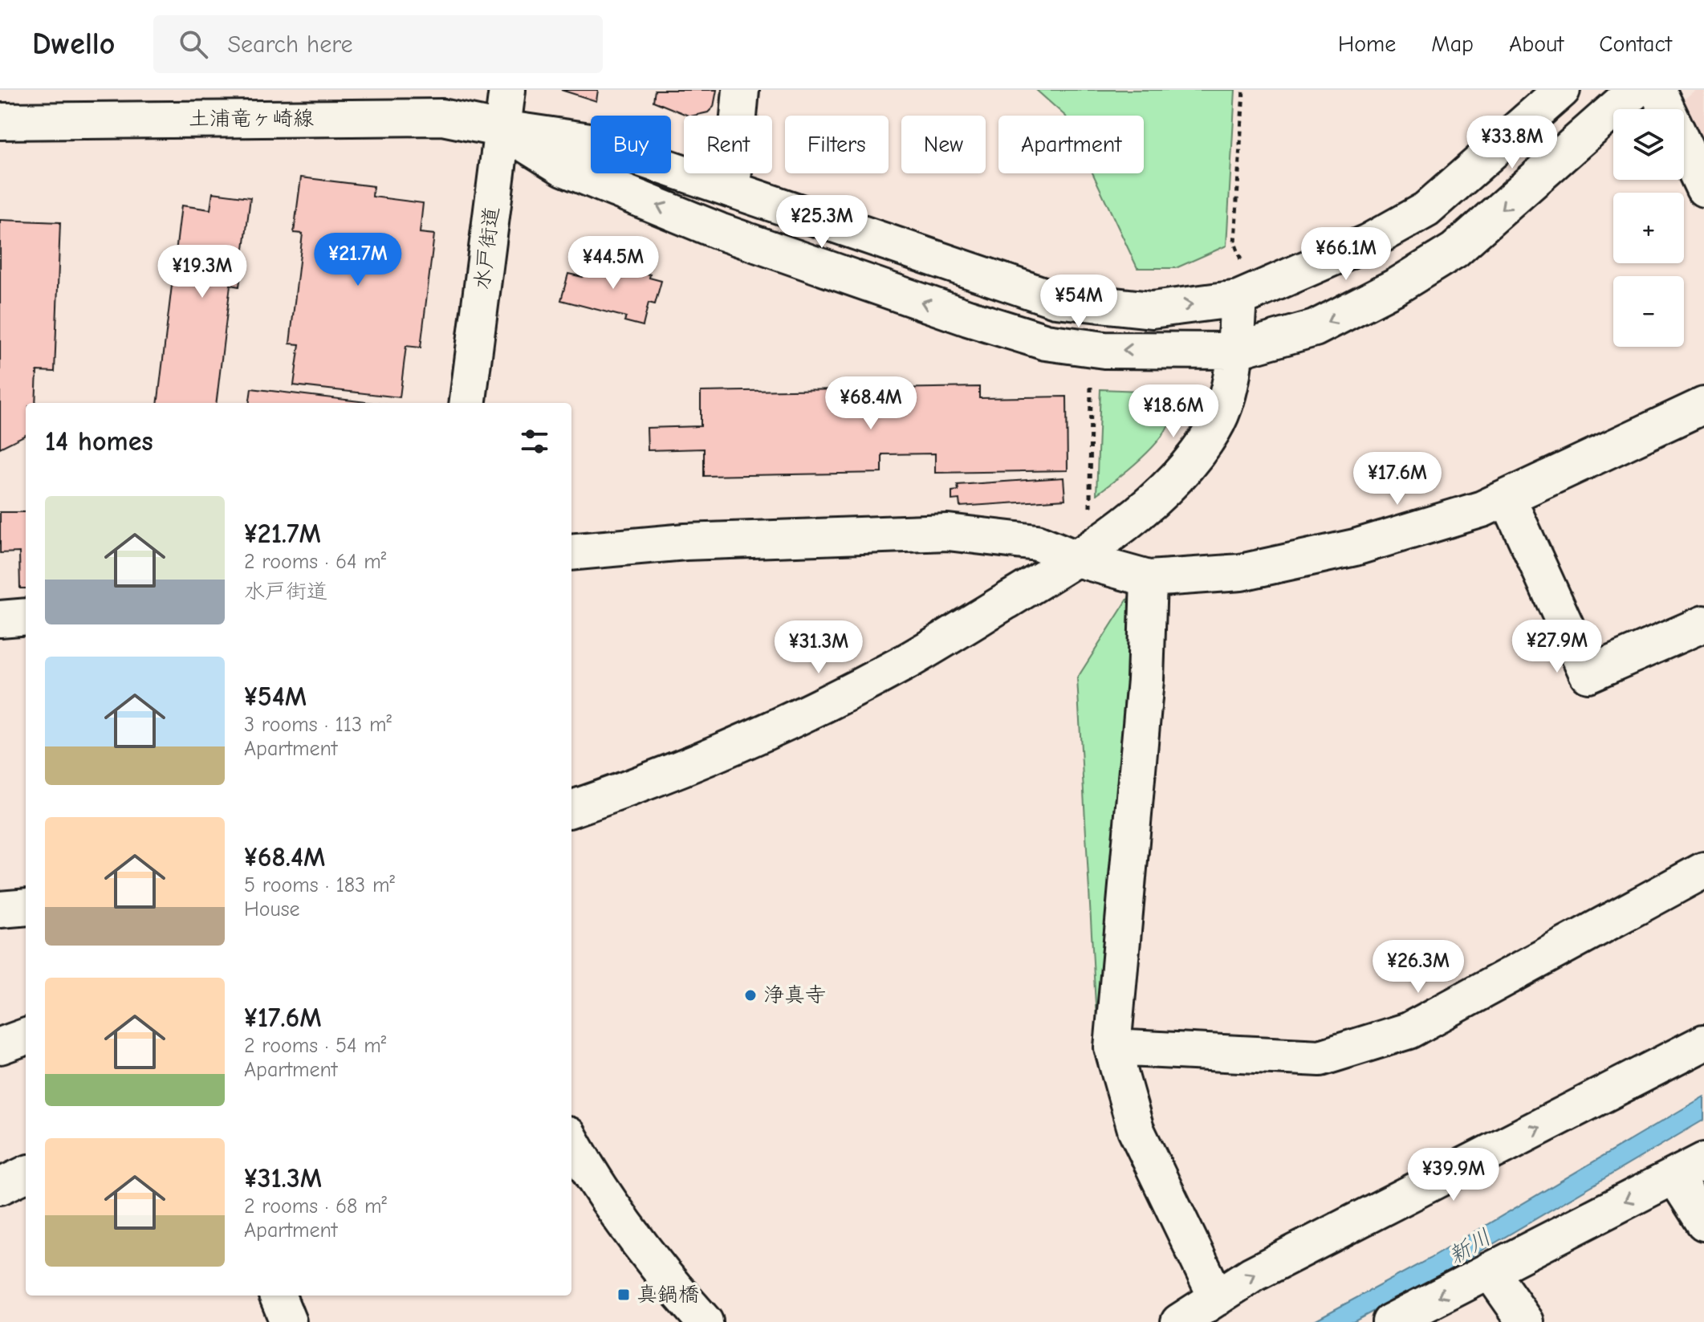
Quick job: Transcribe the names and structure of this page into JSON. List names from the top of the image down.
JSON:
{
  "streets": {
    "main road": ["土浦竜ヶ崎線", "水戸街道"]
  },
  "crossings": [
    ["土浦竜ヶ崎線", "水戸街道"]
  ],
  "water": ["新川"],
  "places": {
    "other": ["浄真寺"],
    "transit": ["真鍋橋"]
  },
  "page": {
    "header": "Dwello",
    "search": "Search here",
    "nav": [
      "Home",
      "Map",
      "About",
      "Contact"
    ],
    "map_buttons": ["+", "−"],
    "price": [
      "¥33.8M",
      "¥25.3M",
      "¥66.1M",
      "¥21.7M",
      "¥44.5M",
      "¥19.3M",
      "¥54M",
      "¥68.4M",
      "¥18.6M",
      "¥17.6M",
      "¥27.9M",
      "¥31.3M",
      "¥26.3M",
      "¥39.9M"
    ],
    "chip": [
      "Buy",
      "Rent",
      "Filters",
      "New",
      "Apartment"
    ],
    "heading": "14 homes",
    "list": [
      {
        "name": "¥21.7M",
        "note": "2 rooms · 64 m² · 水戸街道"
      },
      {
        "name": "¥54M",
        "note": "3 rooms · 113 m² · Apartment"
      },
      {
        "name": "¥68.4M",
        "note": "5 rooms · 183 m² · House"
      },
      {
        "name": "¥17.6M",
        "note": "2 rooms · 54 m² · Apartment"
      },
      {
        "name": "¥31.3M",
        "note": "2 rooms · 68 m² · Apartment"
      }
    ]
  }
}
